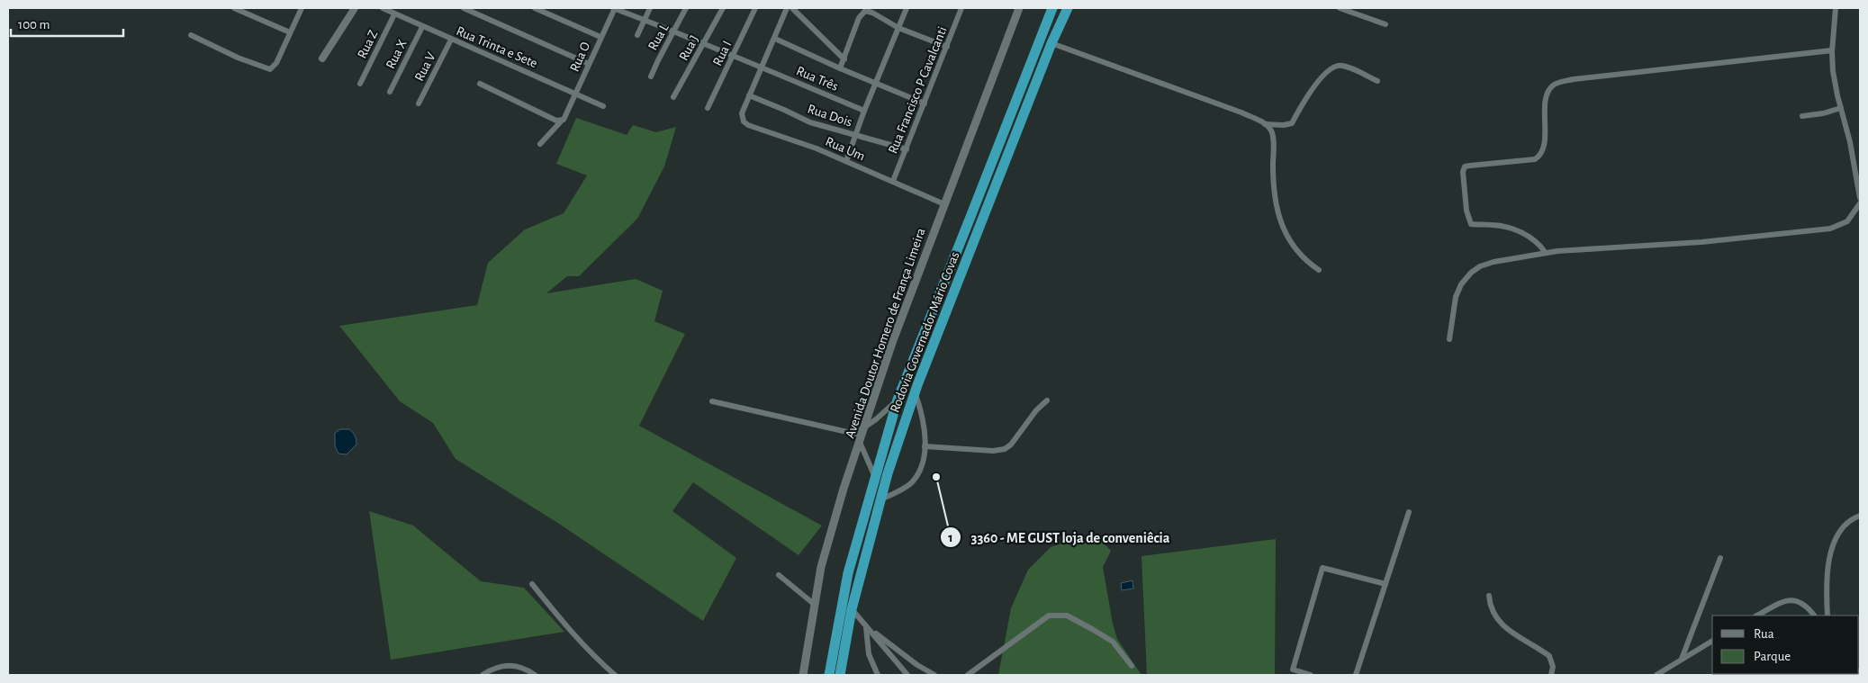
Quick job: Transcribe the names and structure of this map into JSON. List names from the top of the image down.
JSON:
{
  "streets": {
    "highway": ["Rodovia Governador Mário Covas"],
    "main road": ["Avenida Doutor Homero de França Limeira"],
    "street": [
      "Rua L",
      "Rua Z",
      "Rua Trinta e Sete",
      "Rua J",
      "Rua I",
      "Rua X",
      "Rua O",
      "Rua V",
      "Rua Três",
      "Rua Francisco P Cavalcanti",
      "Rua Dois",
      "Rua Um"
    ]
  },
  "crossings": [
    ["Rua L", "Rua Três"],
    ["Rua Z", "Rua Trinta e Sete"],
    ["Rua Trinta e Sete", "Rua X"],
    ["Rua Trinta e Sete", "Rua O"],
    ["Rua Trinta e Sete", "Rua V"],
    ["Rua J", "Rua Três"],
    ["Rua I", "Rua Três"],
    ["Rua O", "Rua Três"],
    ["Rua Francisco P Cavalcanti", "Rua Dois"],
    ["Rua Francisco P Cavalcanti", "Rua Um"],
    ["Rua Dois", "Rua Um"],
    ["Rua Um", "Avenida Doutor Homero de França Limeira"]
  ],
  "places": ["3360 - ME GUST loja de conveniêcia"],
  "legend": ["Rua", "Parque"],
  "scale_bar": "100 m"
}
